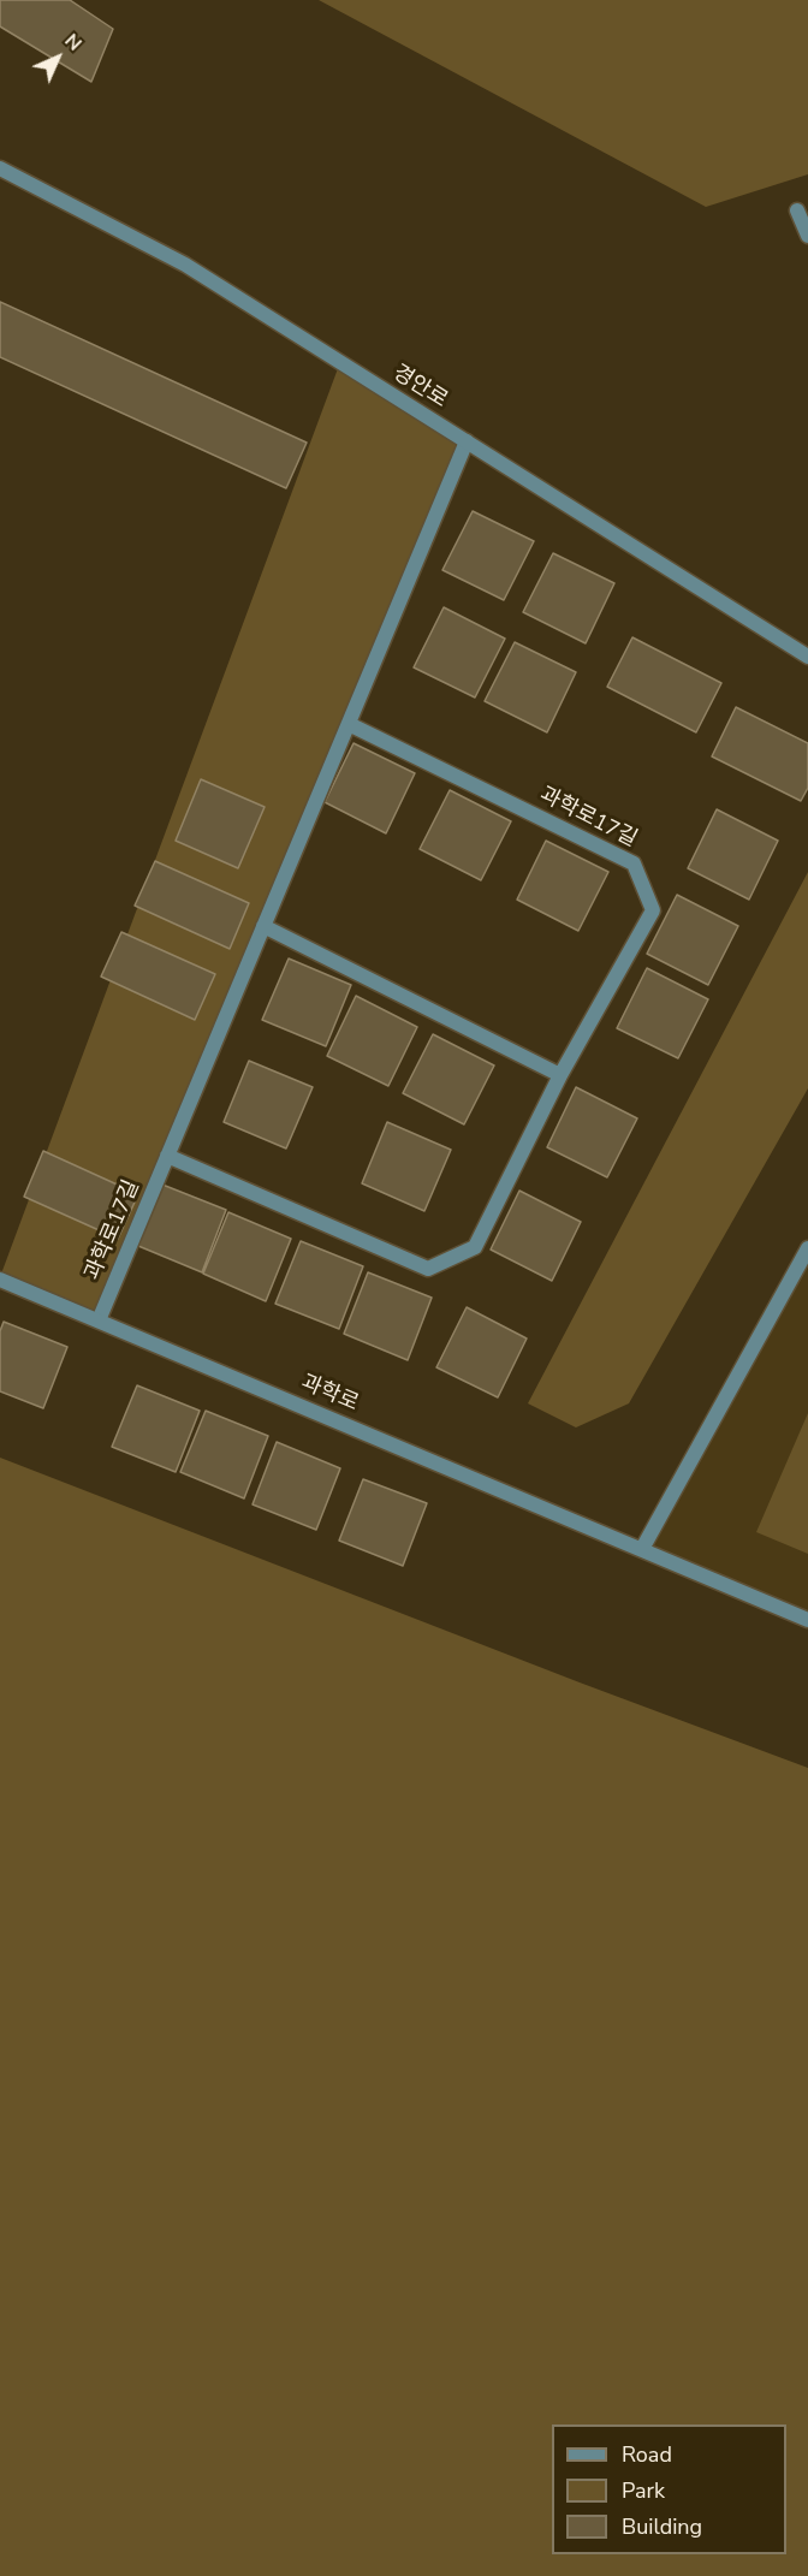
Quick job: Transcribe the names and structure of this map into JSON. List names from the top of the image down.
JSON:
{
  "streets": {
    "street": ["경안로", "과학로17길", "과학로"]
  },
  "crossings": [
    ["경안로", "과학로17길"],
    ["과학로17길", "과학로"]
  ],
  "legend": ["Road", "Park", "Building"],
  "north": "top right"
}
